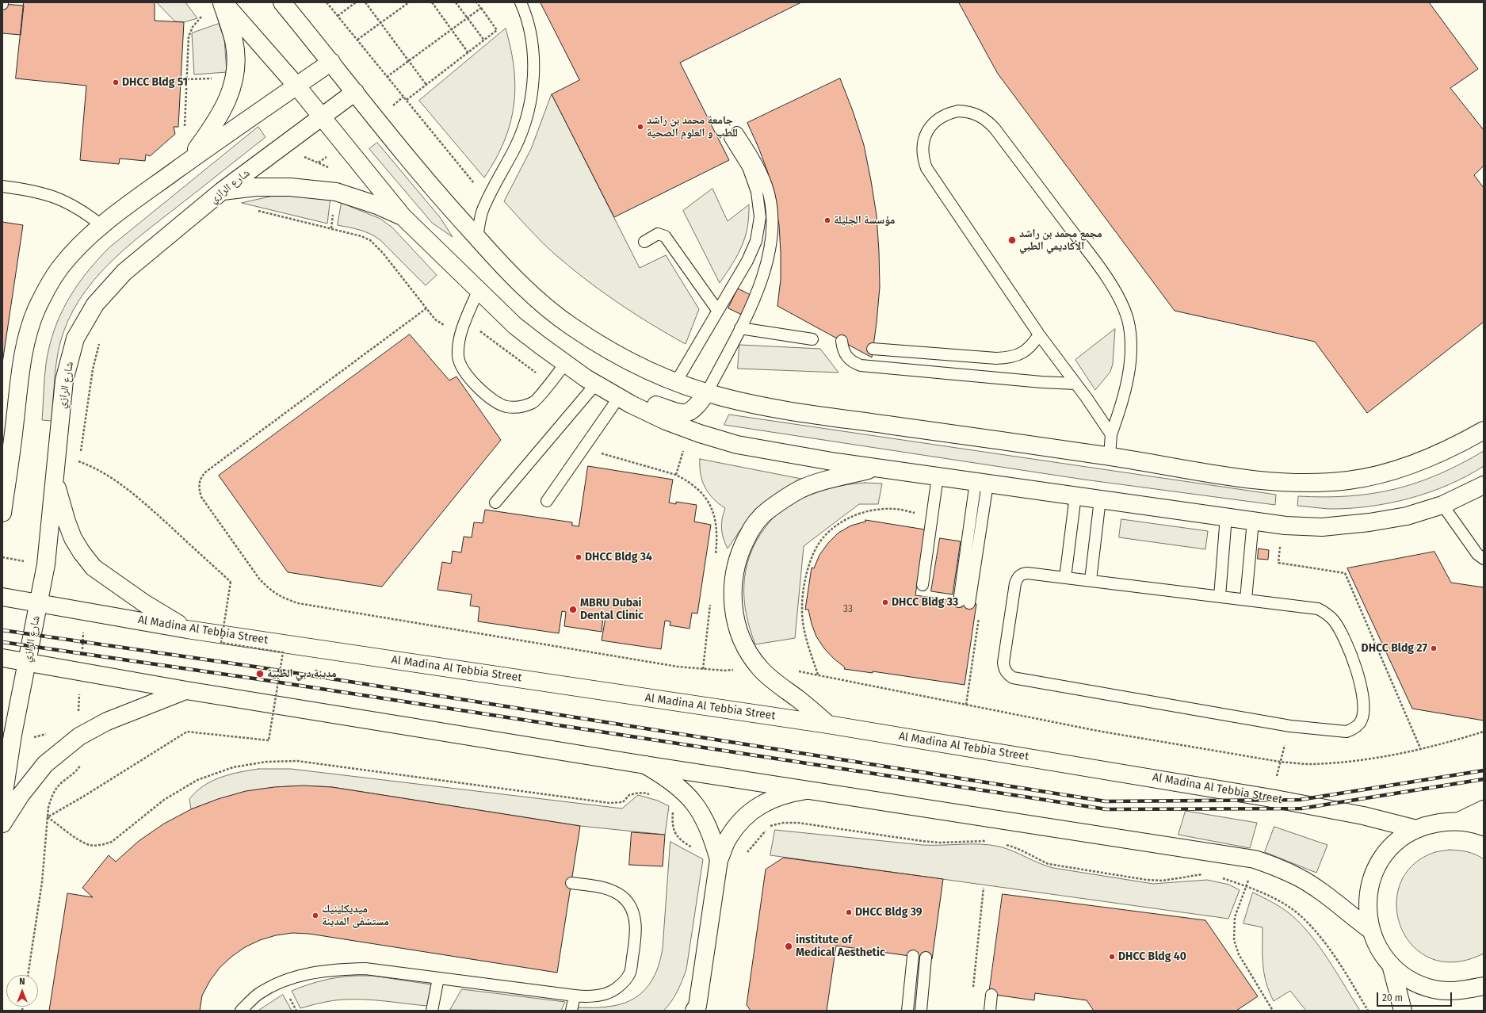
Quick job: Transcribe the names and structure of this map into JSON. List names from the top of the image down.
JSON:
{
  "streets": {
    "street": ["شارع الرازي", "Al Madina Al Tebbia Street"]
  },
  "crossings": [
    ["شارع الرازي", "Al Madina Al Tebbia Street"]
  ],
  "places": [
    "DHCC Bldg 51",
    "جامعة محمد بن راشد للطب و العلوم الصحية",
    "مؤسسة الجليلة",
    "مجمع محمد بن راشد الأكاديمي الطبي",
    "DHCC Bldg 34",
    "DHCC Bldg 33",
    "MBRU Dubai Dental Clinic",
    "DHCC Bldg 27",
    "مدينة دبي الطبية",
    "DHCC Bldg 39",
    "ميديكلينيك مستشفى المدينة",
    "institute of Medical Aesthetic",
    "DHCC Bldg 40"
  ],
  "house_numbers": ["33"],
  "scale_bar": "20 m",
  "north": "top"
}
